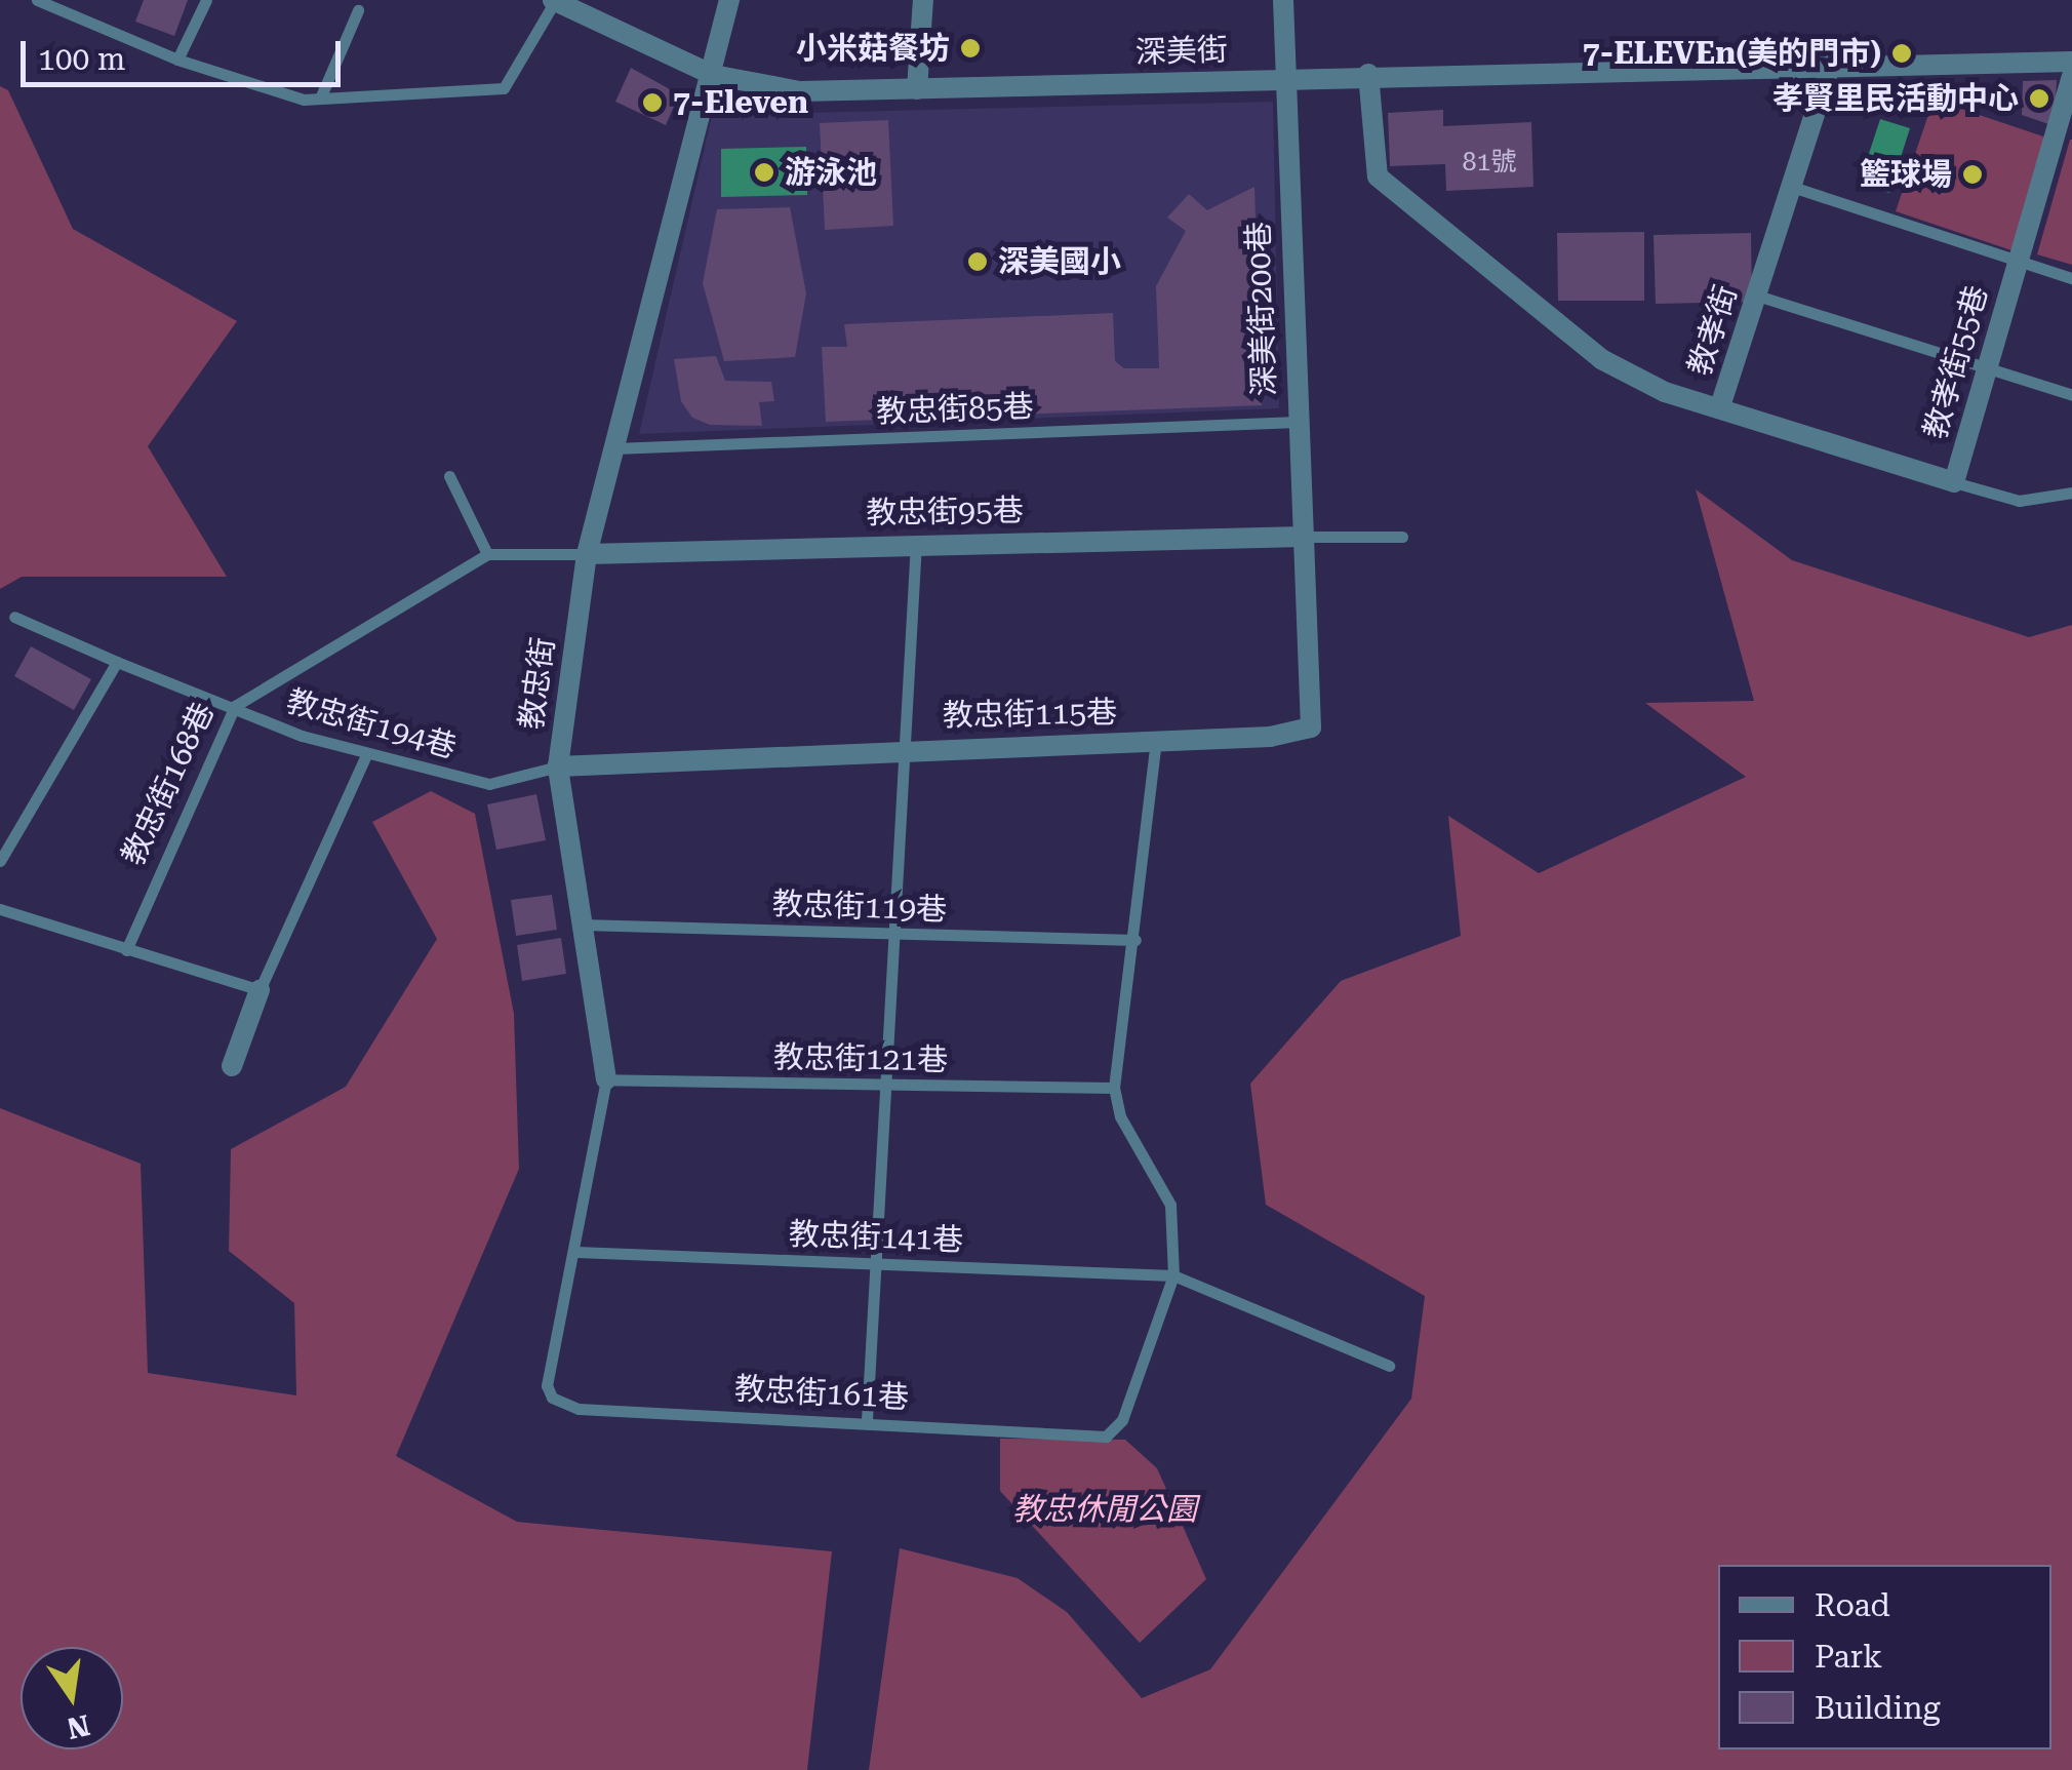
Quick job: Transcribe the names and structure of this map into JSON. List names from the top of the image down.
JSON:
{
  "streets": {
    "street": [
      "深美街",
      "深美街200巷",
      "教孝街",
      "教孝街55巷",
      "教忠街95巷",
      "教忠街",
      "教忠街115巷"
    ],
    "lane": [
      "教忠街85巷",
      "教忠街194巷",
      "教忠街168巷",
      "教忠街119巷",
      "教忠街121巷",
      "教忠街141巷",
      "教忠街161巷"
    ]
  },
  "crossings": [
    ["深美街", "深美街200巷"],
    ["深美街", "教孝街"],
    ["深美街", "教忠街"],
    ["深美街200巷", "教忠街85巷"],
    ["深美街200巷", "教忠街95巷"],
    ["深美街200巷", "教忠街115巷"],
    ["教忠街85巷", "教忠街"],
    ["教忠街95巷", "教忠街"],
    ["教忠街95巷", "教忠街115巷"],
    ["教忠街", "教忠街115巷"],
    ["教忠街", "教忠街194巷"],
    ["教忠街", "教忠街119巷"],
    ["教忠街", "教忠街121巷"],
    ["教忠街", "教忠街141巷"],
    ["教忠街", "教忠街161巷"],
    ["教忠街115巷", "教忠街194巷"],
    ["教忠街194巷", "教忠街168巷"],
    ["教忠街141巷", "教忠街161巷"]
  ],
  "parks": ["教忠休閒公園"],
  "places": [
    "小米菇餐坊",
    "7-ELEVEn(美的門市)",
    "孝賢里民活動中心",
    "7-Eleven",
    "游泳池",
    "籃球場",
    "深美國小"
  ],
  "house_numbers": ["81號"],
  "legend": ["Road", "Park", "Building"],
  "scale_bar": "100 m",
  "north": "bottom"
}
